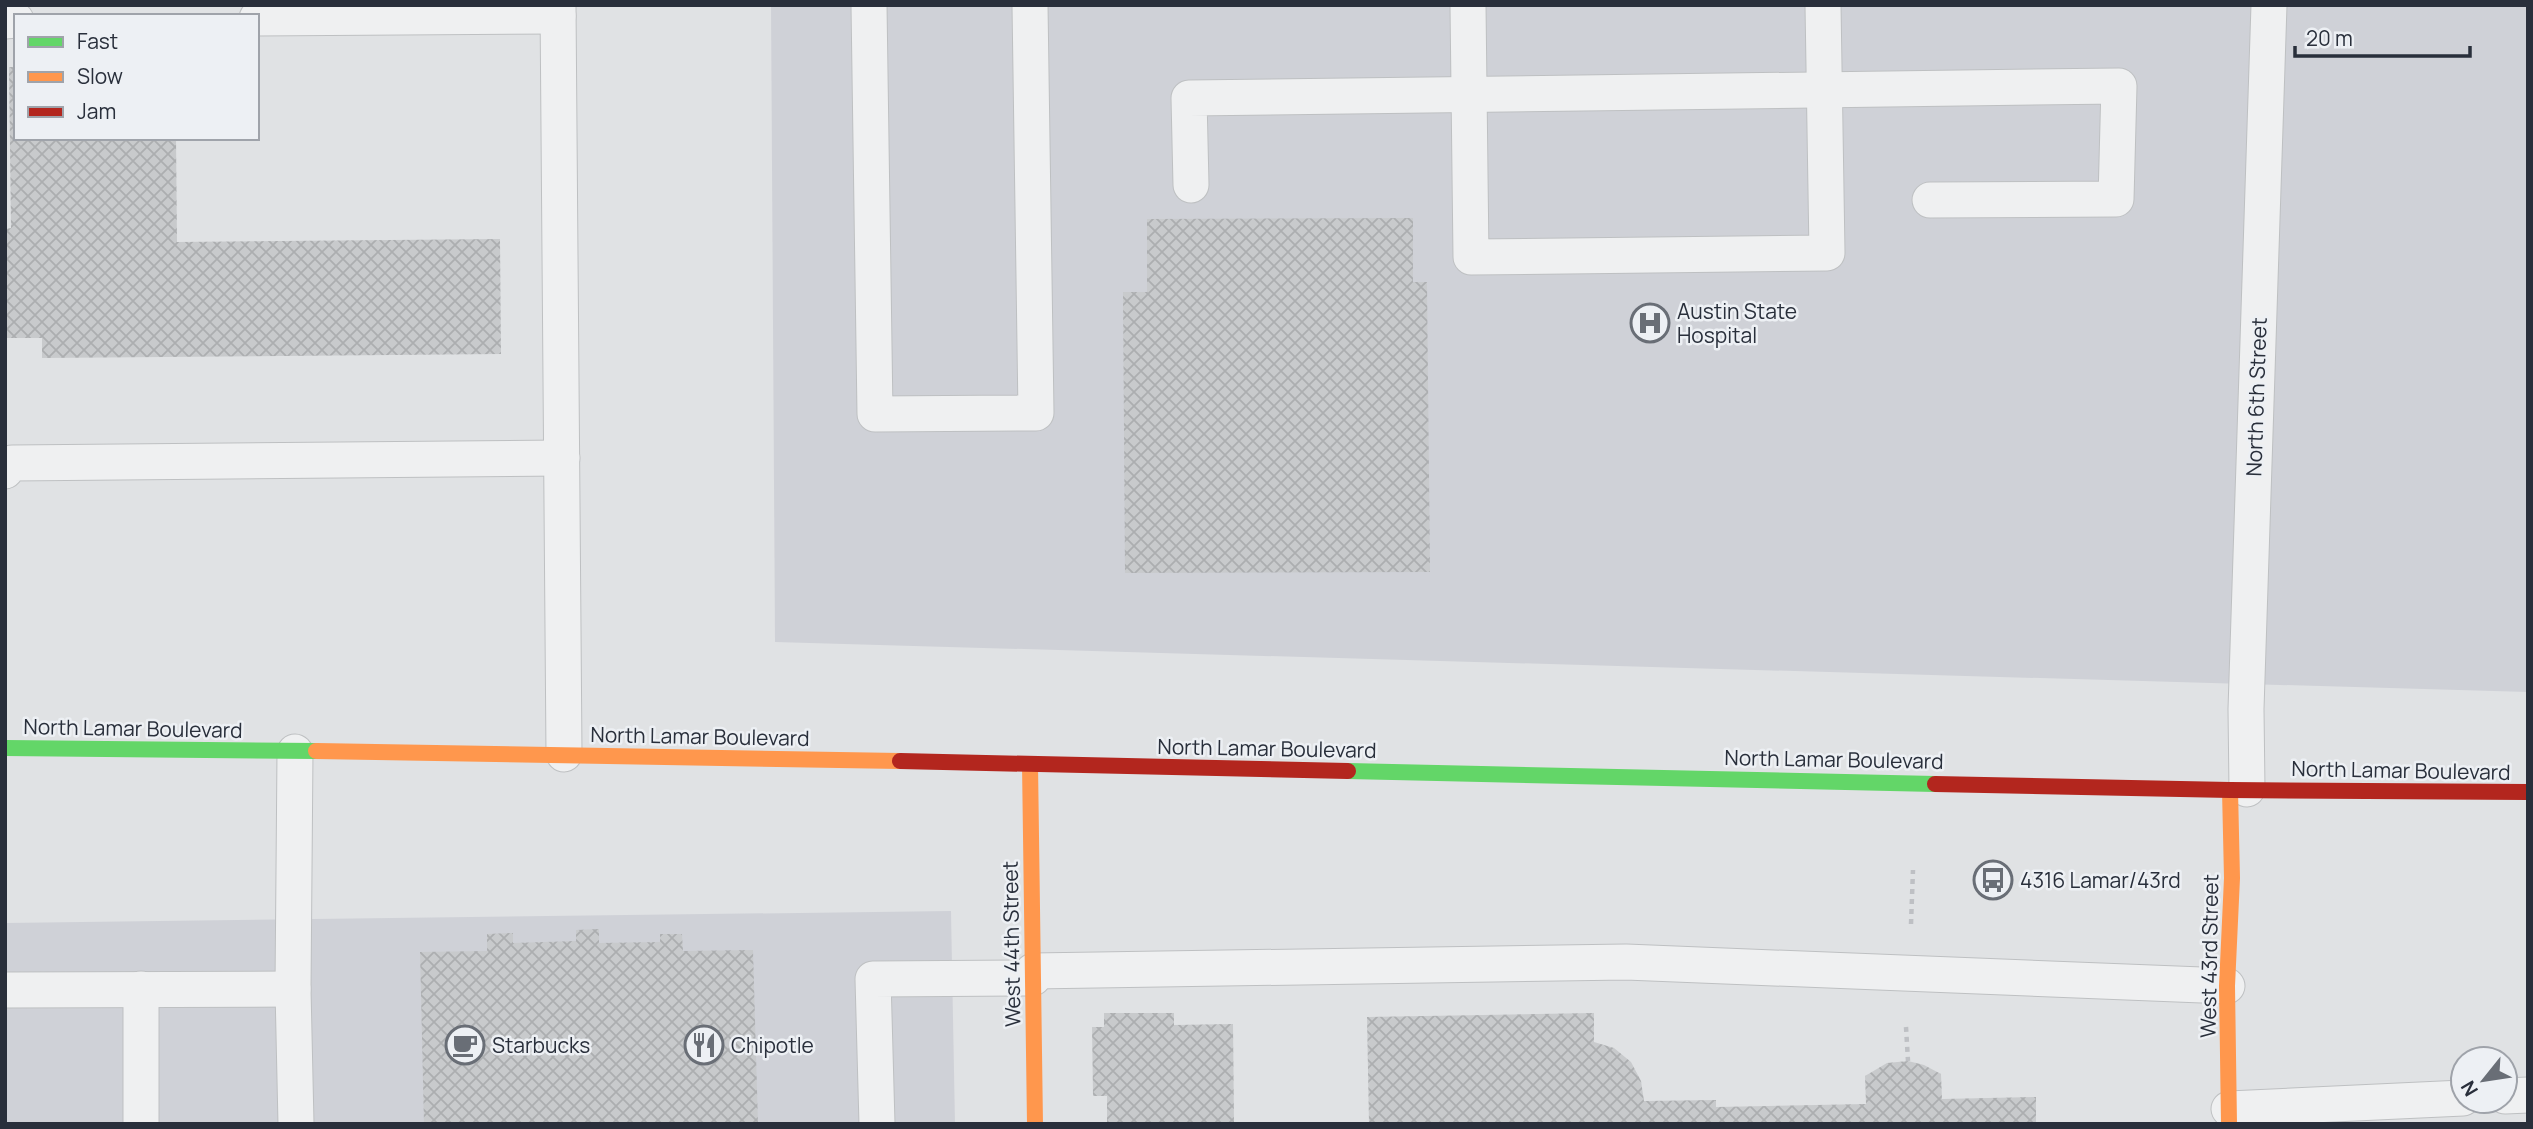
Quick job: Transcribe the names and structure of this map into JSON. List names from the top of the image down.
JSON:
{
  "streets": {
    "main road": ["North Lamar Boulevard", "West 44th Street", "West 43rd Street"],
    "lane": ["North 6th Street"]
  },
  "crossings": [
    ["North 6th Street", "North Lamar Boulevard"],
    ["North 6th Street", "West 43rd Street"],
    ["North Lamar Boulevard", "West 44th Street"],
    ["North Lamar Boulevard", "West 43rd Street"]
  ],
  "places": {
    "hospital": ["Austin State Hospital"],
    "bus stop": ["4316 Lamar/43rd"],
    "cafe": ["Starbucks"],
    "restaurant": ["Chipotle"]
  },
  "legend": ["Fast", "Slow", "Jam"],
  "scale_bar": "20 m",
  "north": "bottom left"
}
